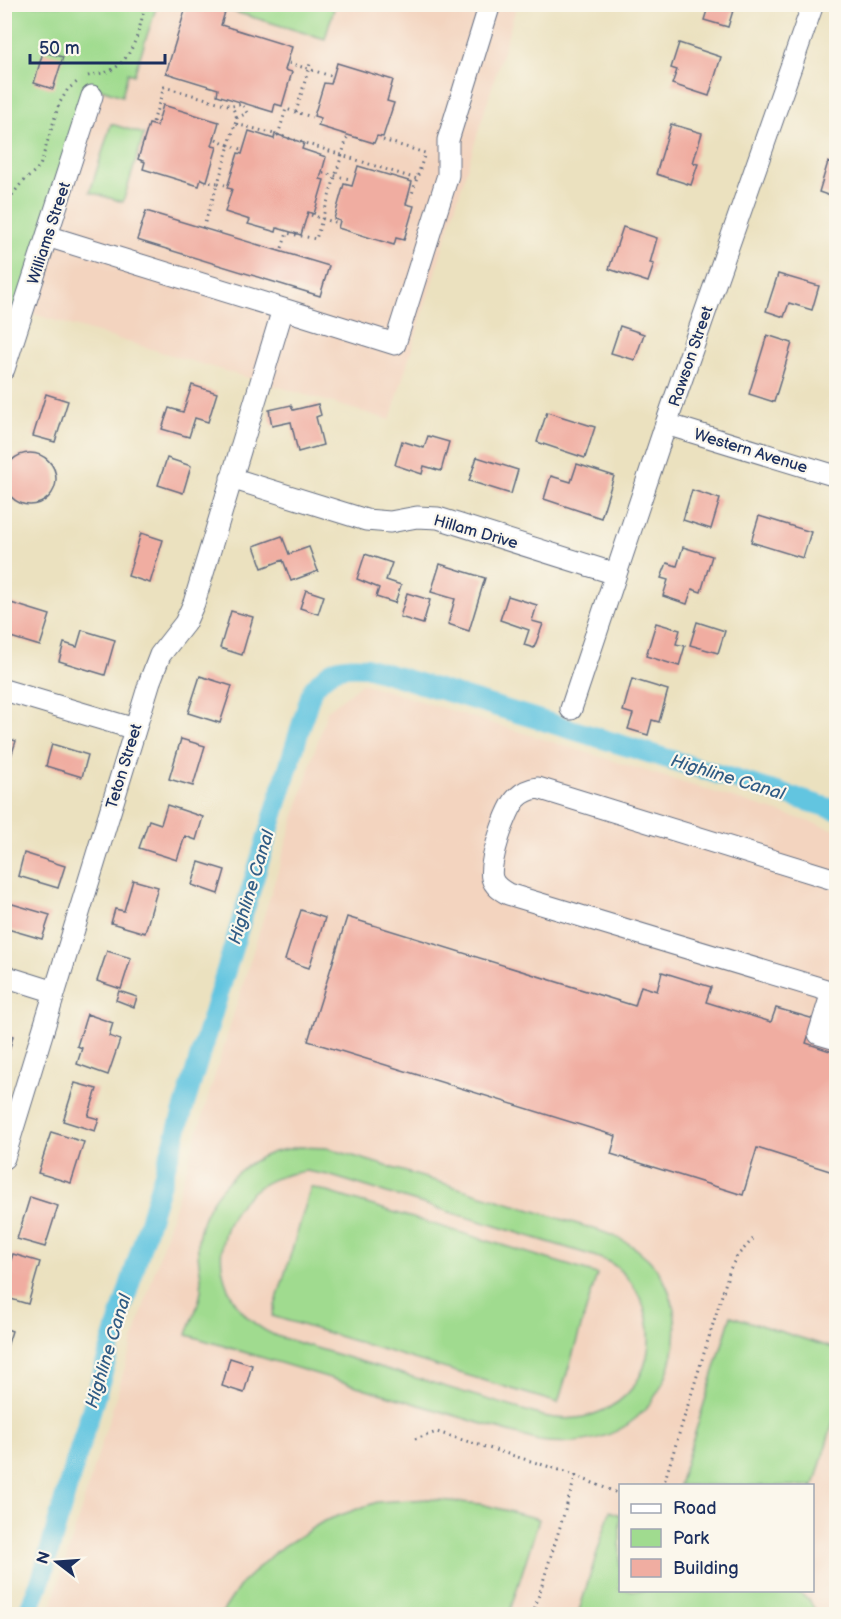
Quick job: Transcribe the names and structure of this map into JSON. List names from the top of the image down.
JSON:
{
  "streets": {
    "street": [
      "Williams Street",
      "Rawson Street",
      "Western Avenue",
      "Hillam Drive",
      "Teton Street"
    ]
  },
  "crossings": [
    ["Rawson Street", "Western Avenue"],
    ["Rawson Street", "Hillam Drive"],
    ["Hillam Drive", "Teton Street"]
  ],
  "water": ["Highline Canal"],
  "legend": ["Road", "Park", "Building"],
  "scale_bar": "50 m",
  "north": "left"
}
